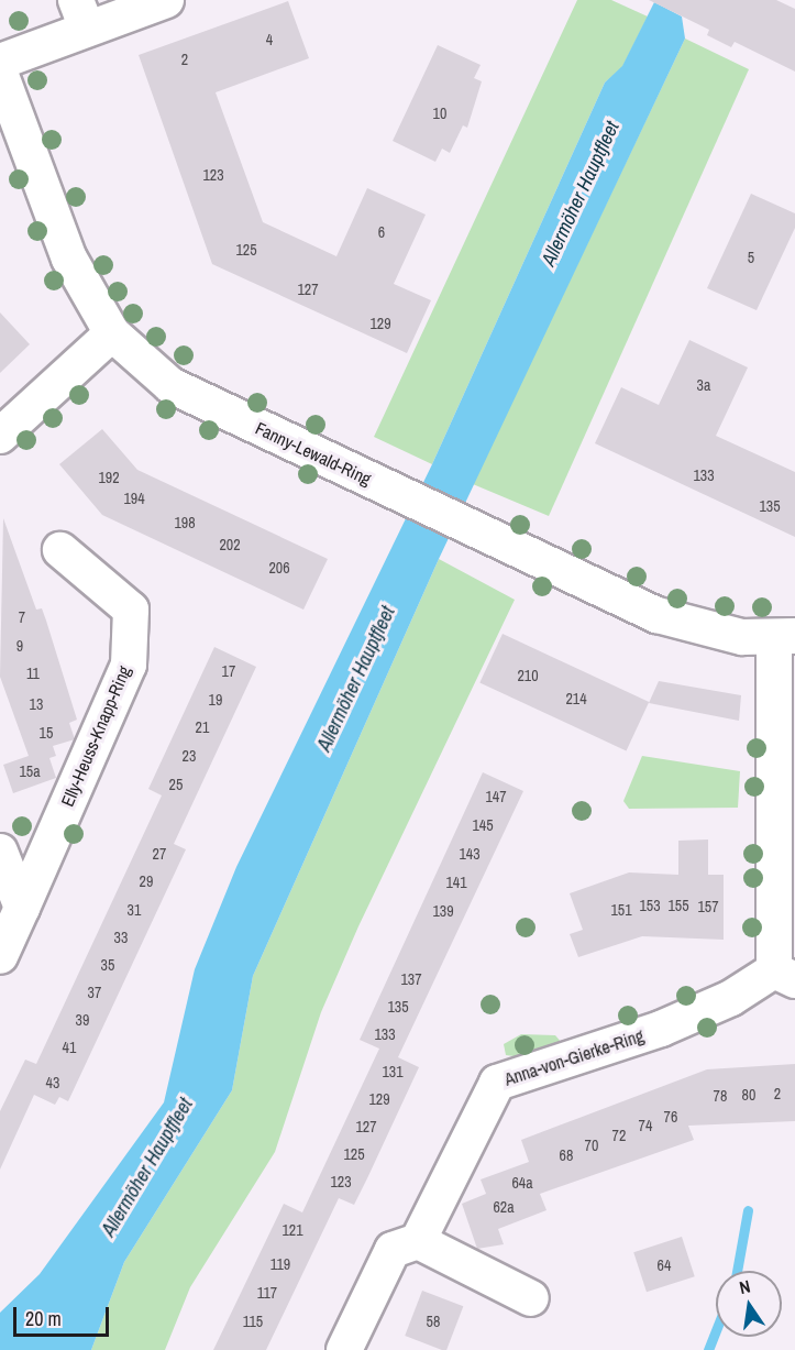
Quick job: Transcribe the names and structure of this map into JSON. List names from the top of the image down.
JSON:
{
  "streets": {
    "street": ["Fanny-Lewald-Ring", "Elly-Heuss-Knapp-Ring", "Anna-von-Gierke-Ring"]
  },
  "crossings": [
    ["Fanny-Lewald-Ring", "Anna-von-Gierke-Ring"]
  ],
  "water": ["Allermöher Hauptfleet"],
  "house_numbers": [
    "4",
    "2",
    "10",
    "123",
    "6",
    "125",
    "5",
    "127",
    "129",
    "3a",
    "133",
    "192",
    "194",
    "135",
    "198",
    "202",
    "206",
    "7",
    "9",
    "17",
    "11",
    "210",
    "214",
    "19",
    "13",
    "21",
    "15",
    "23",
    "15a",
    "25",
    "147",
    "145",
    "27",
    "143",
    "29",
    "141",
    "153",
    "155",
    "157",
    "31",
    "151",
    "139",
    "33",
    "35",
    "137",
    "37",
    "135",
    "39",
    "133",
    "41",
    "131",
    "43",
    "2",
    "80",
    "78",
    "129",
    "76",
    "74",
    "127",
    "72",
    "70",
    "125",
    "68",
    "123",
    "64a",
    "62a",
    "121",
    "119",
    "64",
    "117",
    "115",
    "58"
  ],
  "scale_bar": "20 m",
  "north": "top"
}
